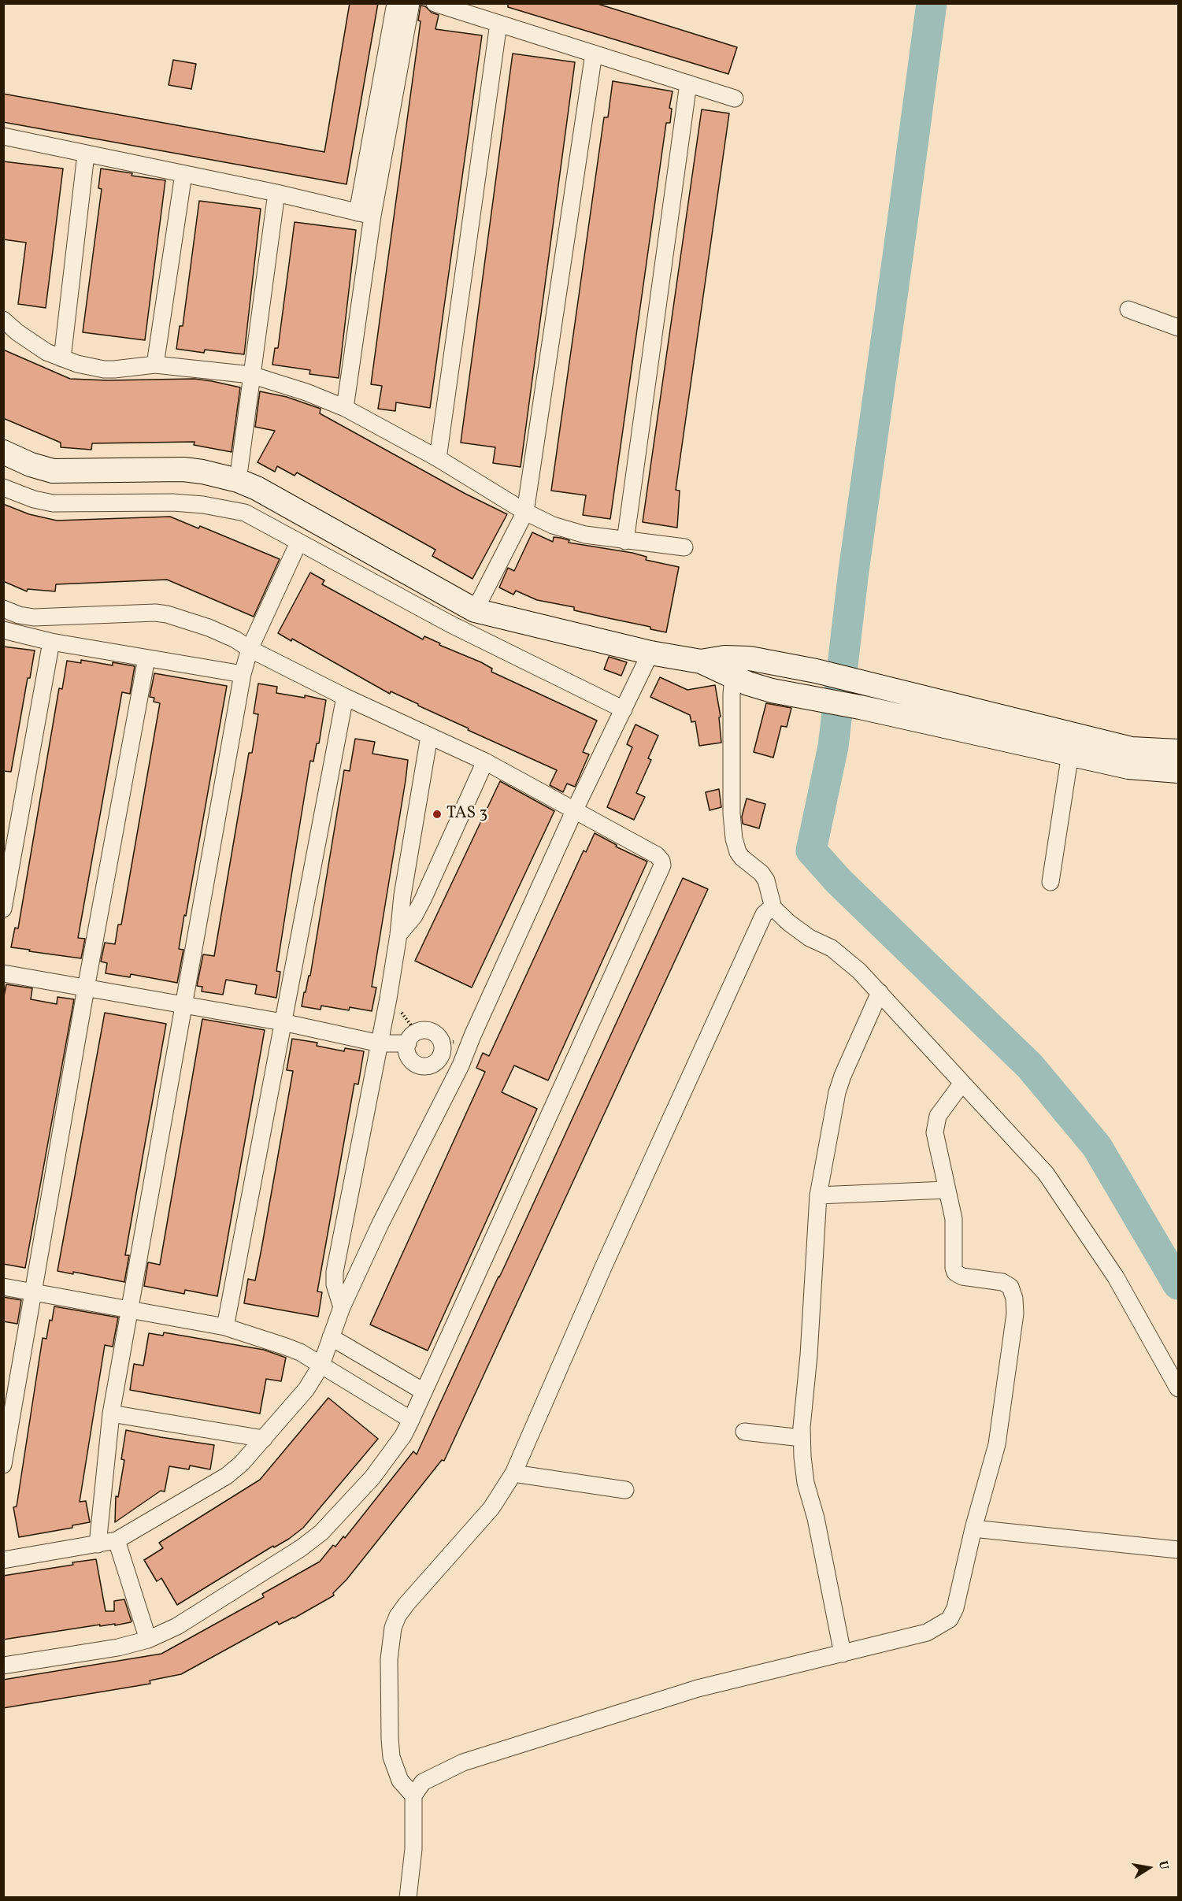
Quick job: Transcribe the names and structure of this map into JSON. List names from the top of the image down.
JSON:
{
  "places": ["TAS 3"],
  "north": "right"
}
